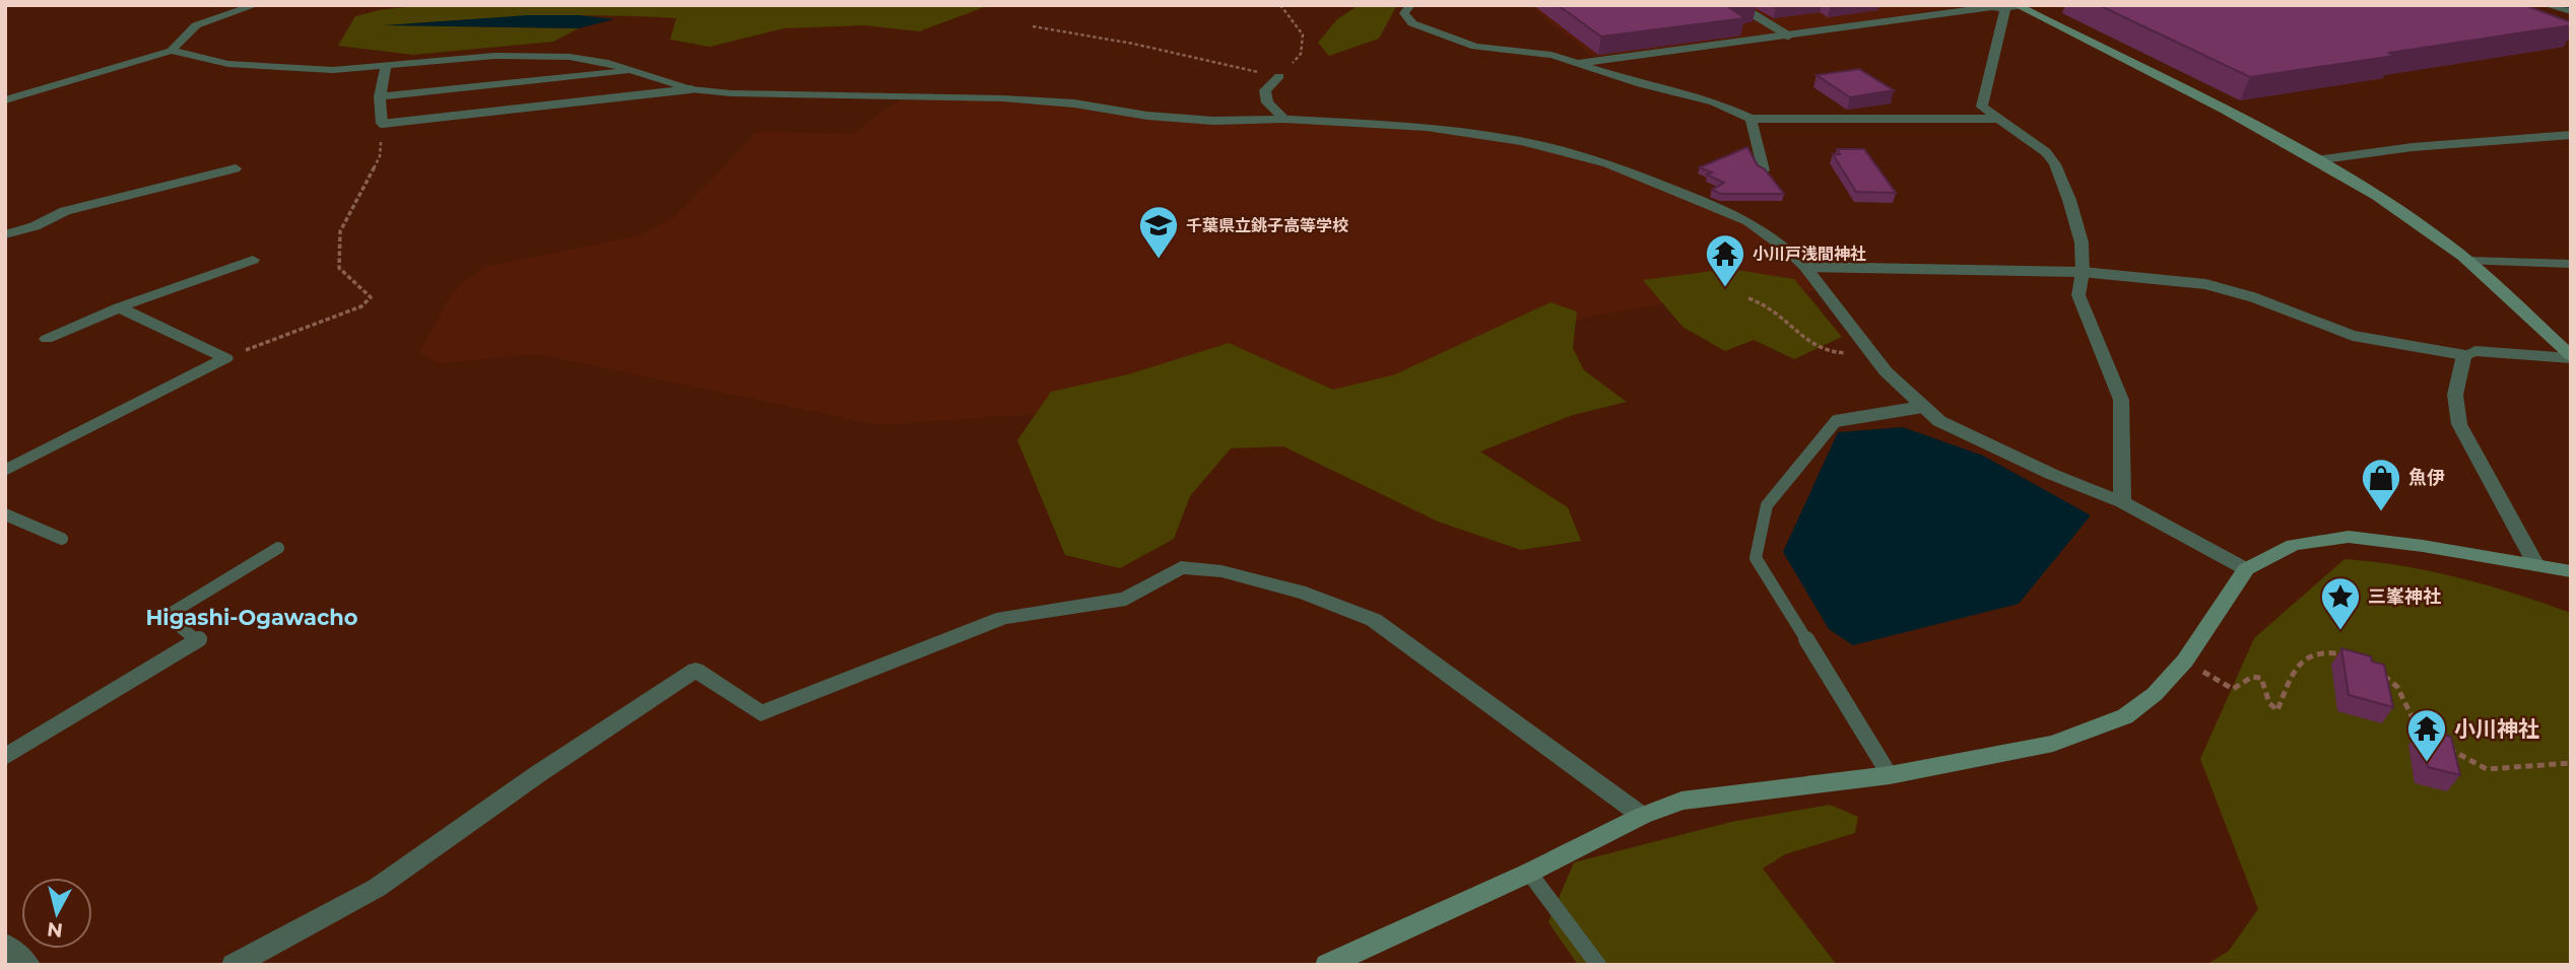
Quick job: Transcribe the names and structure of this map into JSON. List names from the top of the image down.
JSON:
{
  "districts": ["Higashi-Ogawacho"],
  "places": {
    "school or university": ["千葉県立銚子高等学校"],
    "temple": ["小川戸浅間神社", "小川神社"],
    "shop": ["魚伊"],
    "place": ["三峯神社"]
  },
  "north": "bottom"
}
